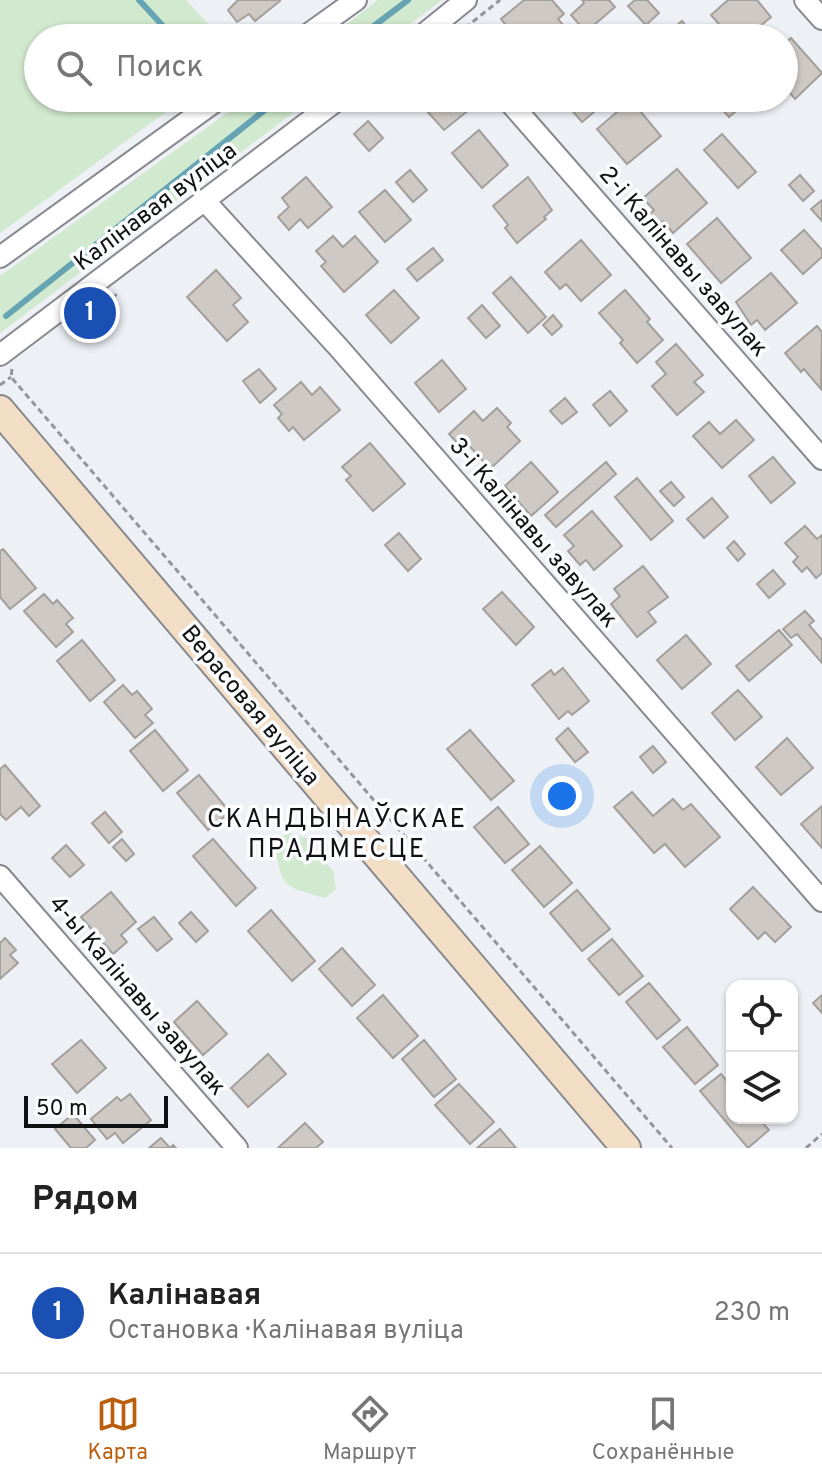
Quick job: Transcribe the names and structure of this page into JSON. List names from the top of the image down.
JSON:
{
  "streets": {
    "street": [
      "Калінавая вуліца",
      "2-і Калінавы завулак",
      "3-і Калінавы завулак",
      "Верасовая вуліца",
      "4-ы Калінавы завулак"
    ]
  },
  "crossings": [
    ["Калінавая вуліца", "3-і Калінавы завулак"]
  ],
  "districts": ["СКАНДЫНАЎСКАЕ ПРАДМЕСЦЕ"],
  "scale_bar": "50 m",
  "page": {
    "search": "Поиск",
    "pins": "1",
    "scale": "50 m",
    "heading": "Рядом",
    "list": [
      {
        "mark": "1",
        "name": "Калінавая",
        "note": "Остановка · Калінавая вуліца",
        "value": "230 m"
      }
    ],
    "nav": ["Карта", "Маршрут", "Сохранённые"]
  }
}
